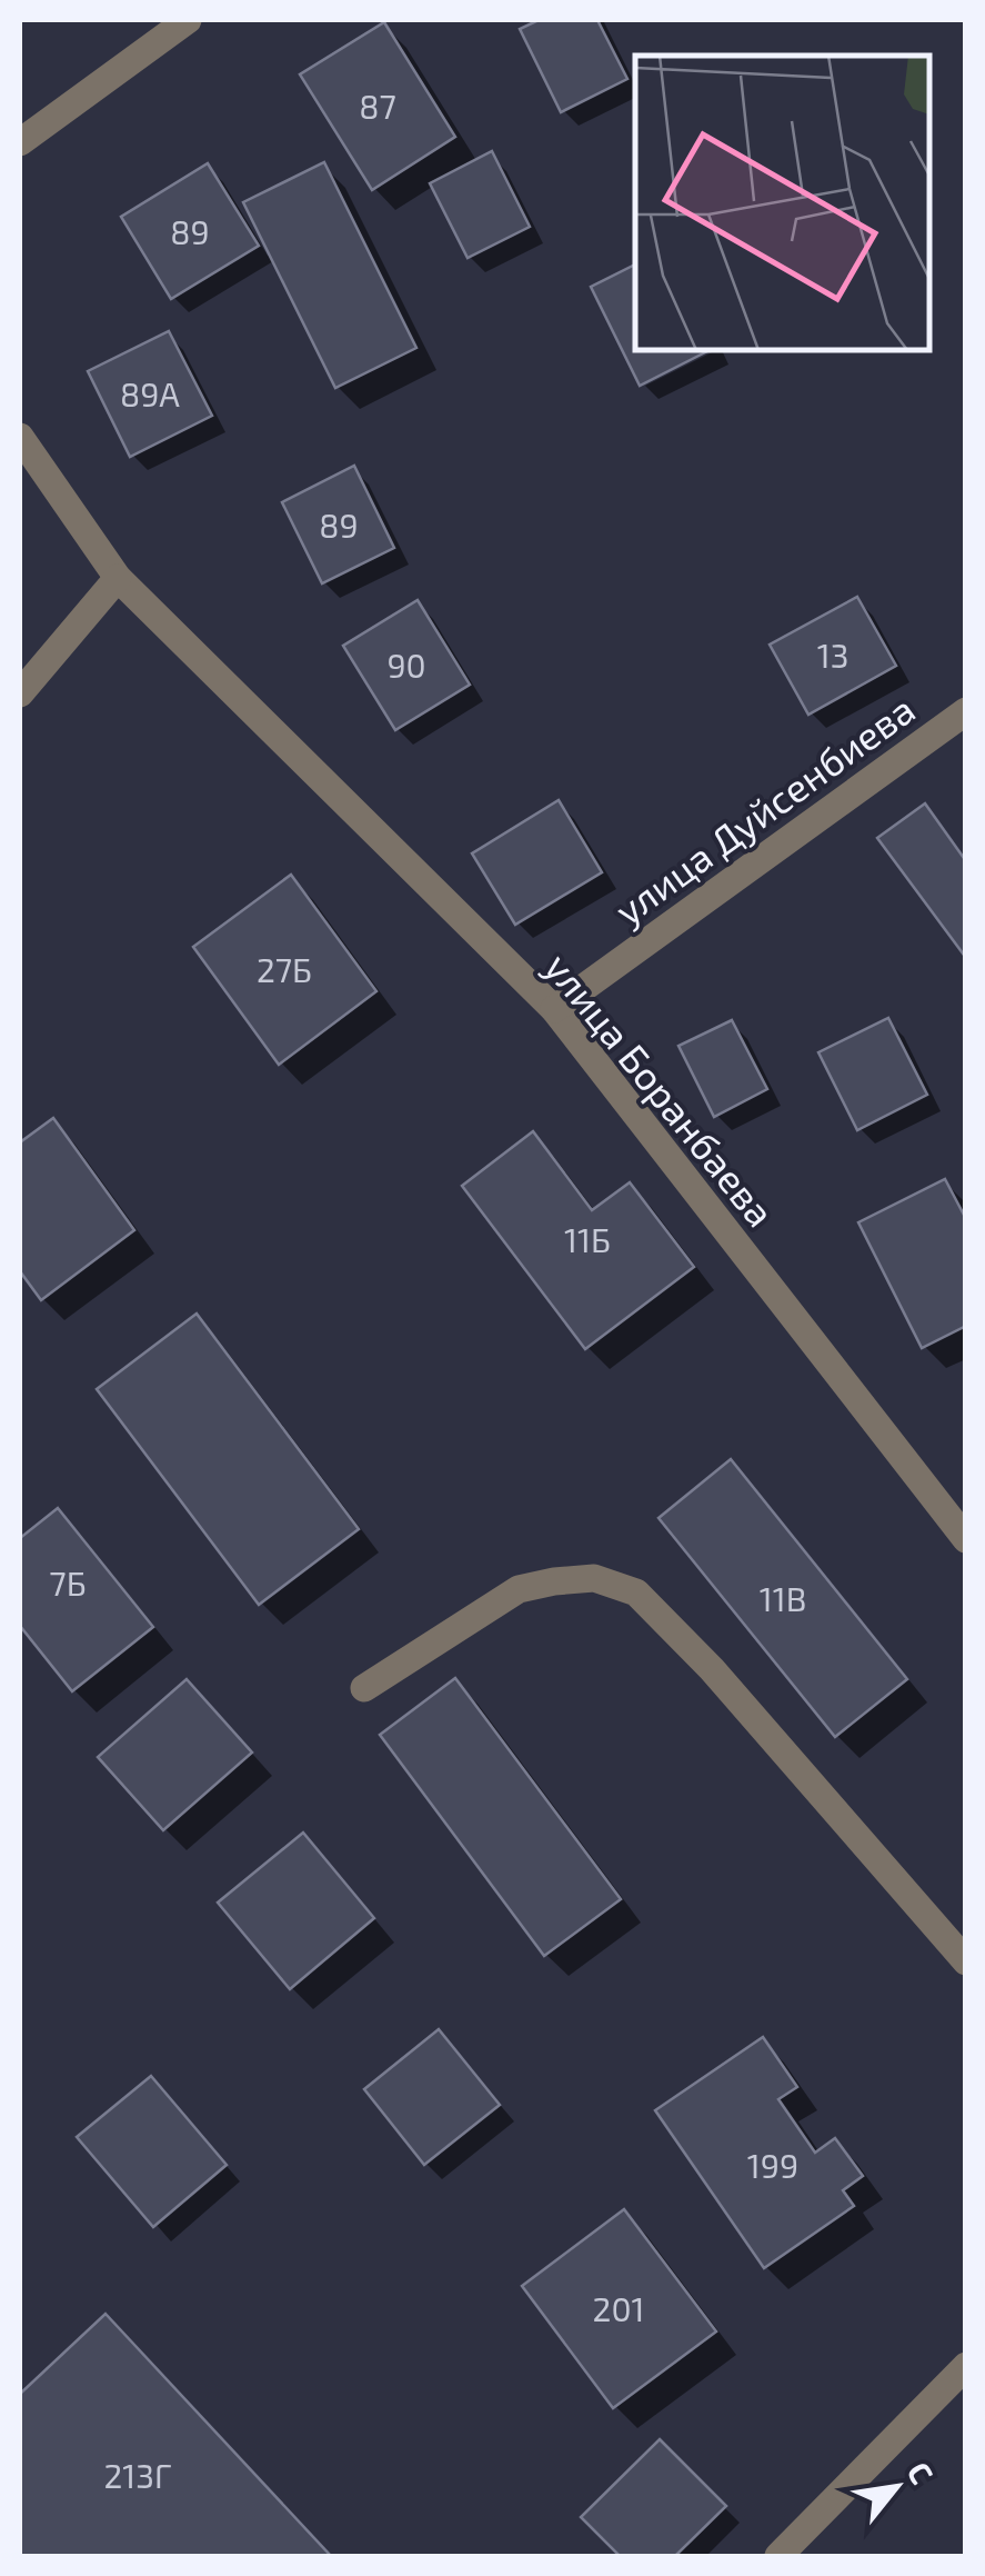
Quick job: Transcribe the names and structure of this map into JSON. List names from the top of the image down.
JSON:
{
  "streets": {
    "street": ["улица Дуйсенбиева", "улица Боранбаева"]
  },
  "crossings": [
    ["улица Дуйсенбиева", "улица Боранбаева"]
  ],
  "house_numbers": [
    "87",
    "89",
    "89А",
    "89",
    "13",
    "90",
    "27Б",
    "11Б",
    "7Б",
    "11В",
    "199",
    "201",
    "213Г"
  ],
  "north": "top right"
}
